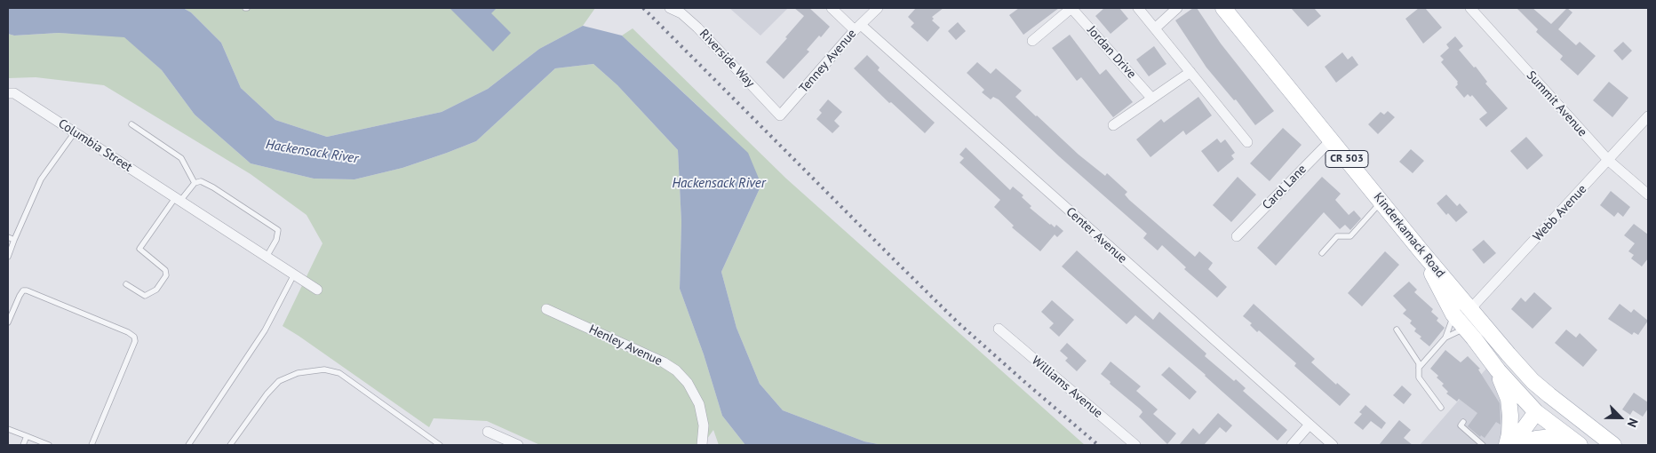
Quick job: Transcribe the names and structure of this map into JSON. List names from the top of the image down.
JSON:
{
  "streets": {
    "main road": ["CR 503", "Kinderkamack Road"],
    "street": [
      "Jordan Drive",
      "Riverside Way",
      "Tenney Avenue",
      "Summit Avenue",
      "Columbia Street",
      "Carol Lane",
      "Webb Avenue",
      "Center Avenue",
      "Henley Avenue",
      "Williams Avenue"
    ]
  },
  "crossings": [
    ["Riverside Way", "Tenney Avenue"],
    ["Tenney Avenue", "Center Avenue"],
    ["Summit Avenue", "Webb Avenue"],
    ["Carol Lane", "Kinderkamack Road"],
    ["Webb Avenue", "Kinderkamack Road"]
  ],
  "water": ["Hackensack River"],
  "north": "bottom right"
}
